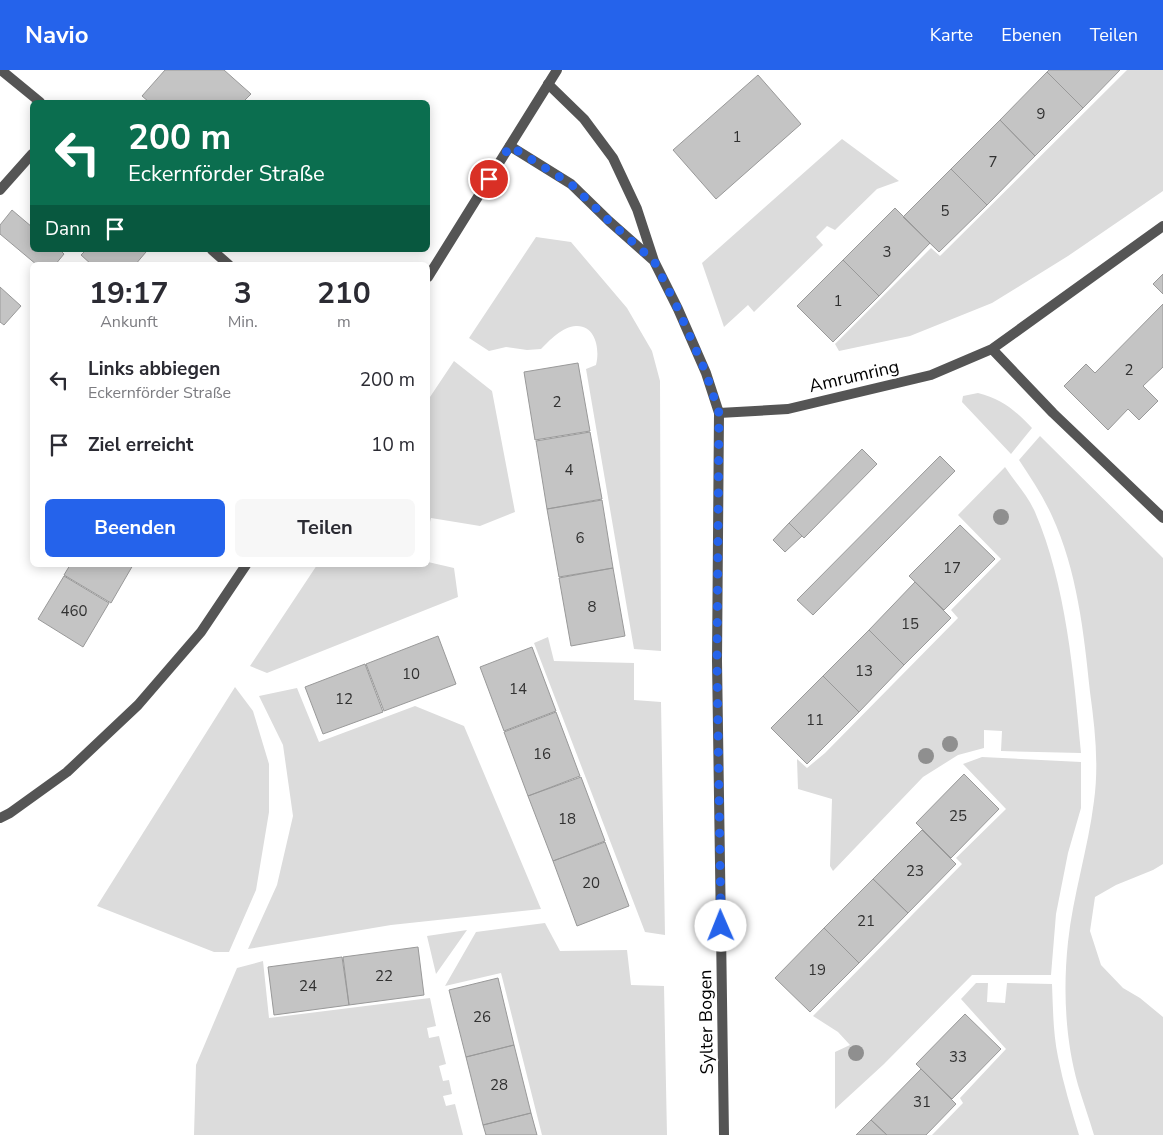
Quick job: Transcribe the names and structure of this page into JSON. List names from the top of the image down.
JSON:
{
  "streets": {
    "street": ["Amrumring", "Sylter Bogen"]
  },
  "crossings": [
    ["Amrumring", "Sylter Bogen"]
  ],
  "house_numbers": [
    "9",
    "1",
    "7",
    "5",
    "3",
    "1",
    "2",
    "2",
    "4",
    "6",
    "17",
    "8",
    "460",
    "15",
    "13",
    "10",
    "14",
    "12",
    "11",
    "16",
    "25",
    "18",
    "23",
    "20",
    "21",
    "19",
    "22",
    "24",
    "26",
    "33",
    "28",
    "31"
  ],
  "page": {
    "header": "Navio",
    "nav": ["Karte", "Ebenen", "Teilen"],
    "turn": ["200 m", "Eckernförder Straße"],
    "then": "Dann",
    "eta": [
      "19:17",
      "Ankunft",
      "3",
      "Min.",
      "210",
      "m"
    ],
    "list": [
      {
        "name": "Links abbiegen",
        "note": "Eckernförder Straße",
        "value": "200 m"
      },
      {
        "name": "Ziel erreicht",
        "value": "10 m"
      }
    ],
    "buttons": ["Beenden", "Teilen"]
  }
}
